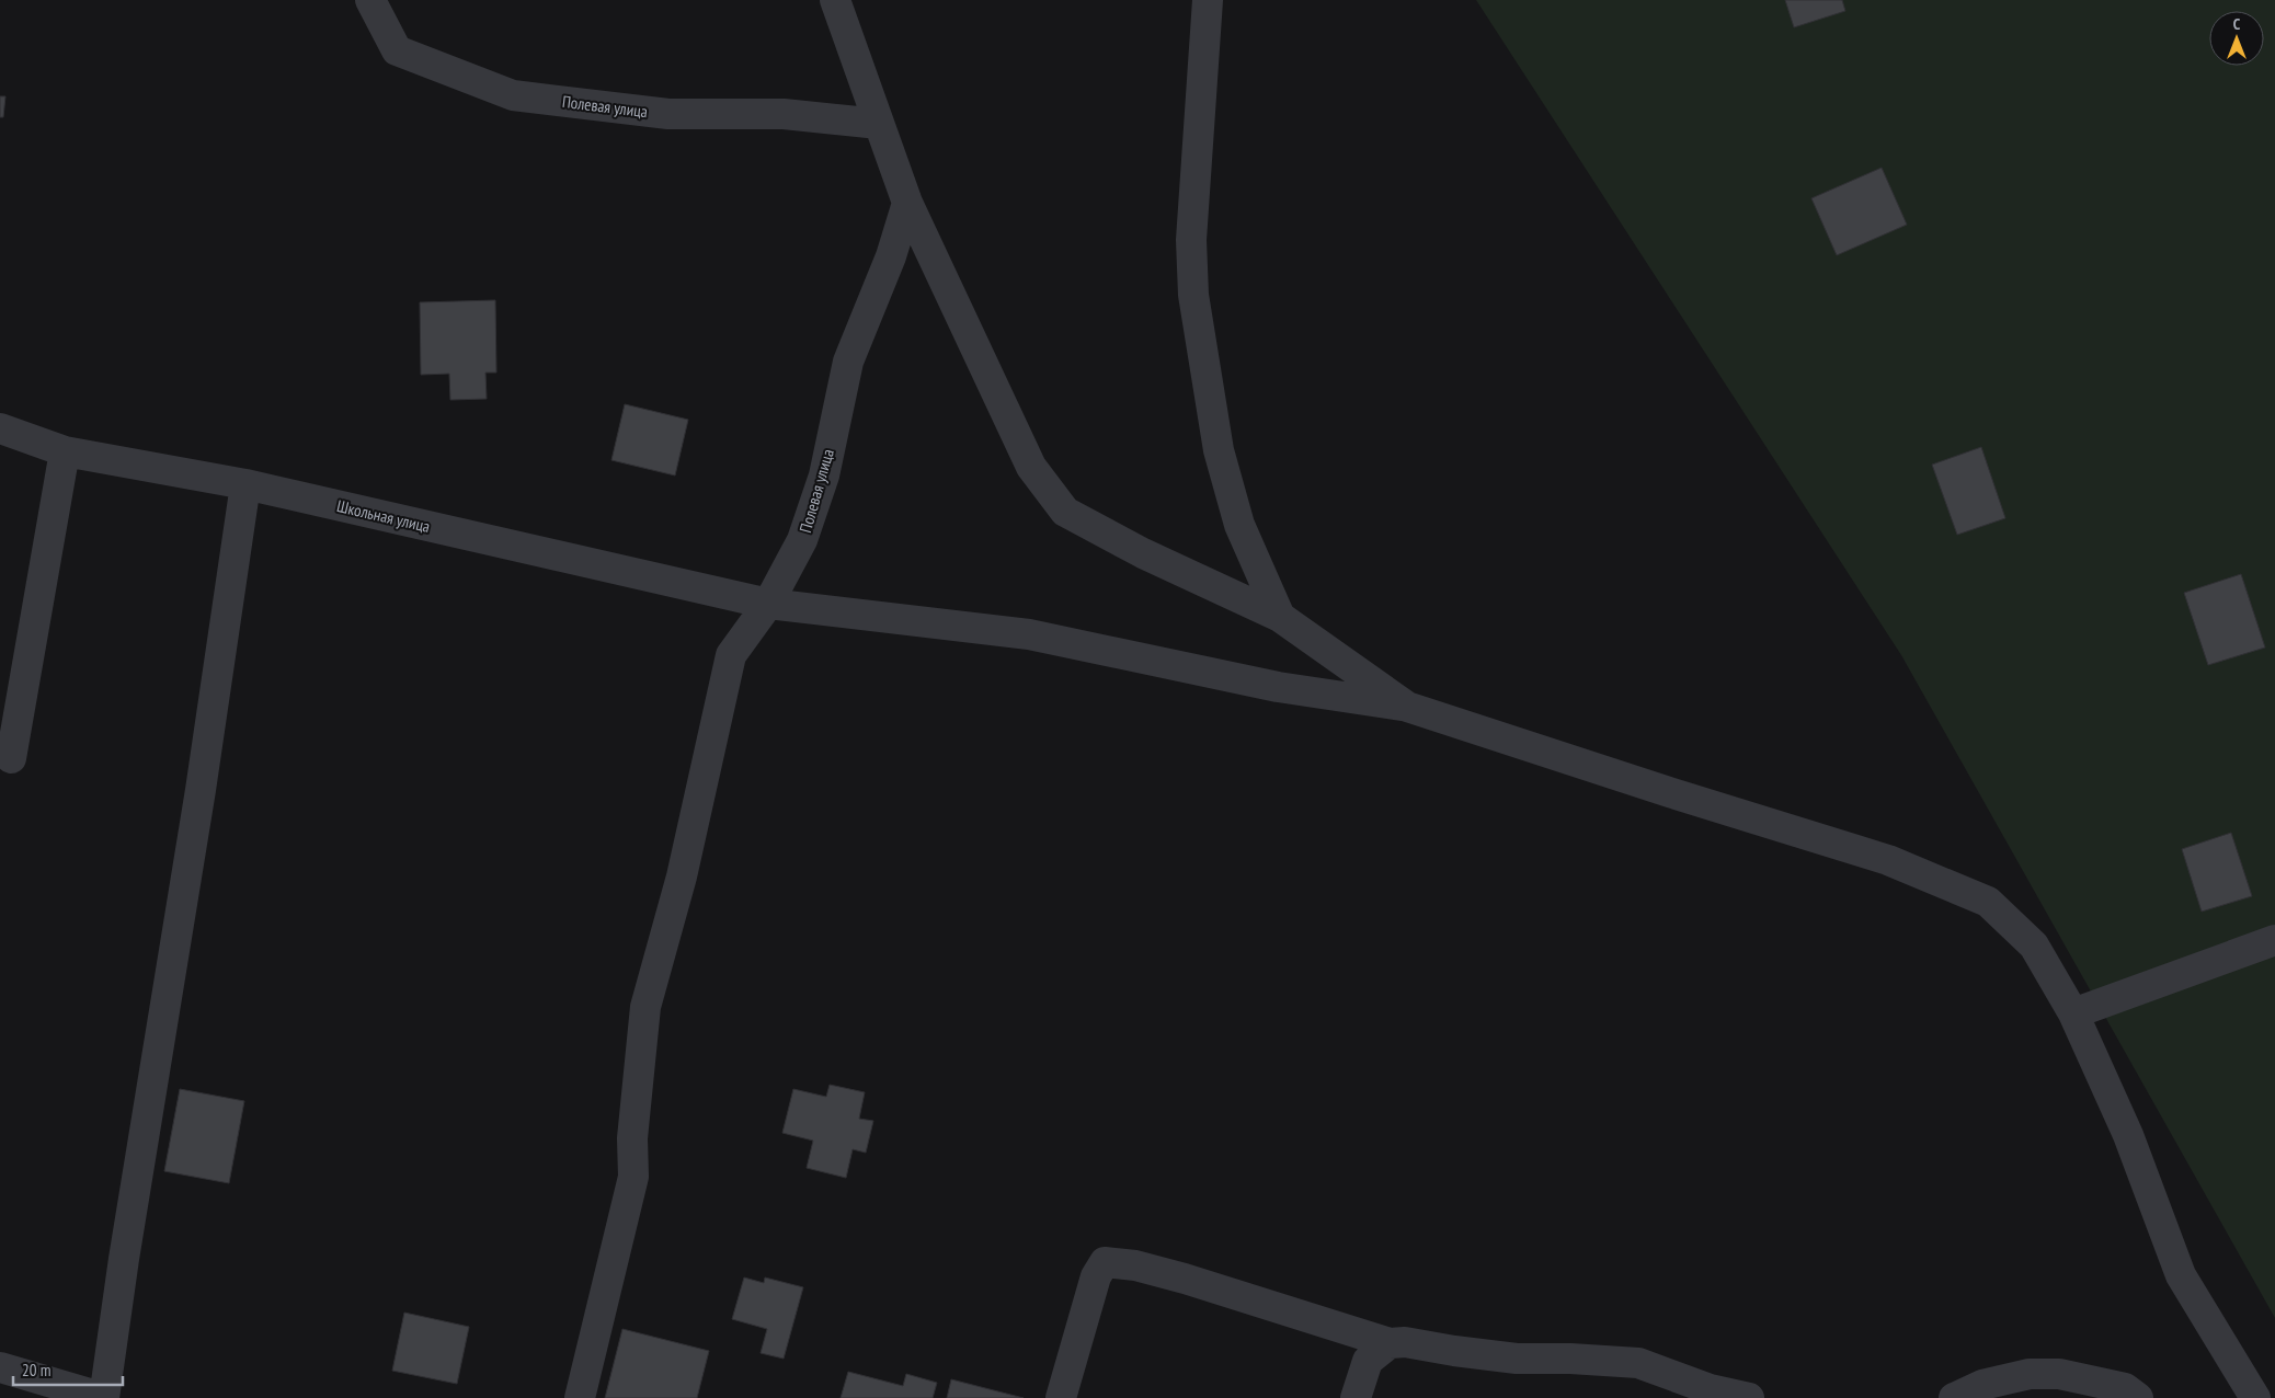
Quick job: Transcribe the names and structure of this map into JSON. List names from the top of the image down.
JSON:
{
  "streets": {
    "street": ["Полевая улица", "Школьная улица"]
  },
  "crossings": [
    ["Полевая улица", "Школьная улица"]
  ],
  "scale_bar": "20 m",
  "north": "top"
}
